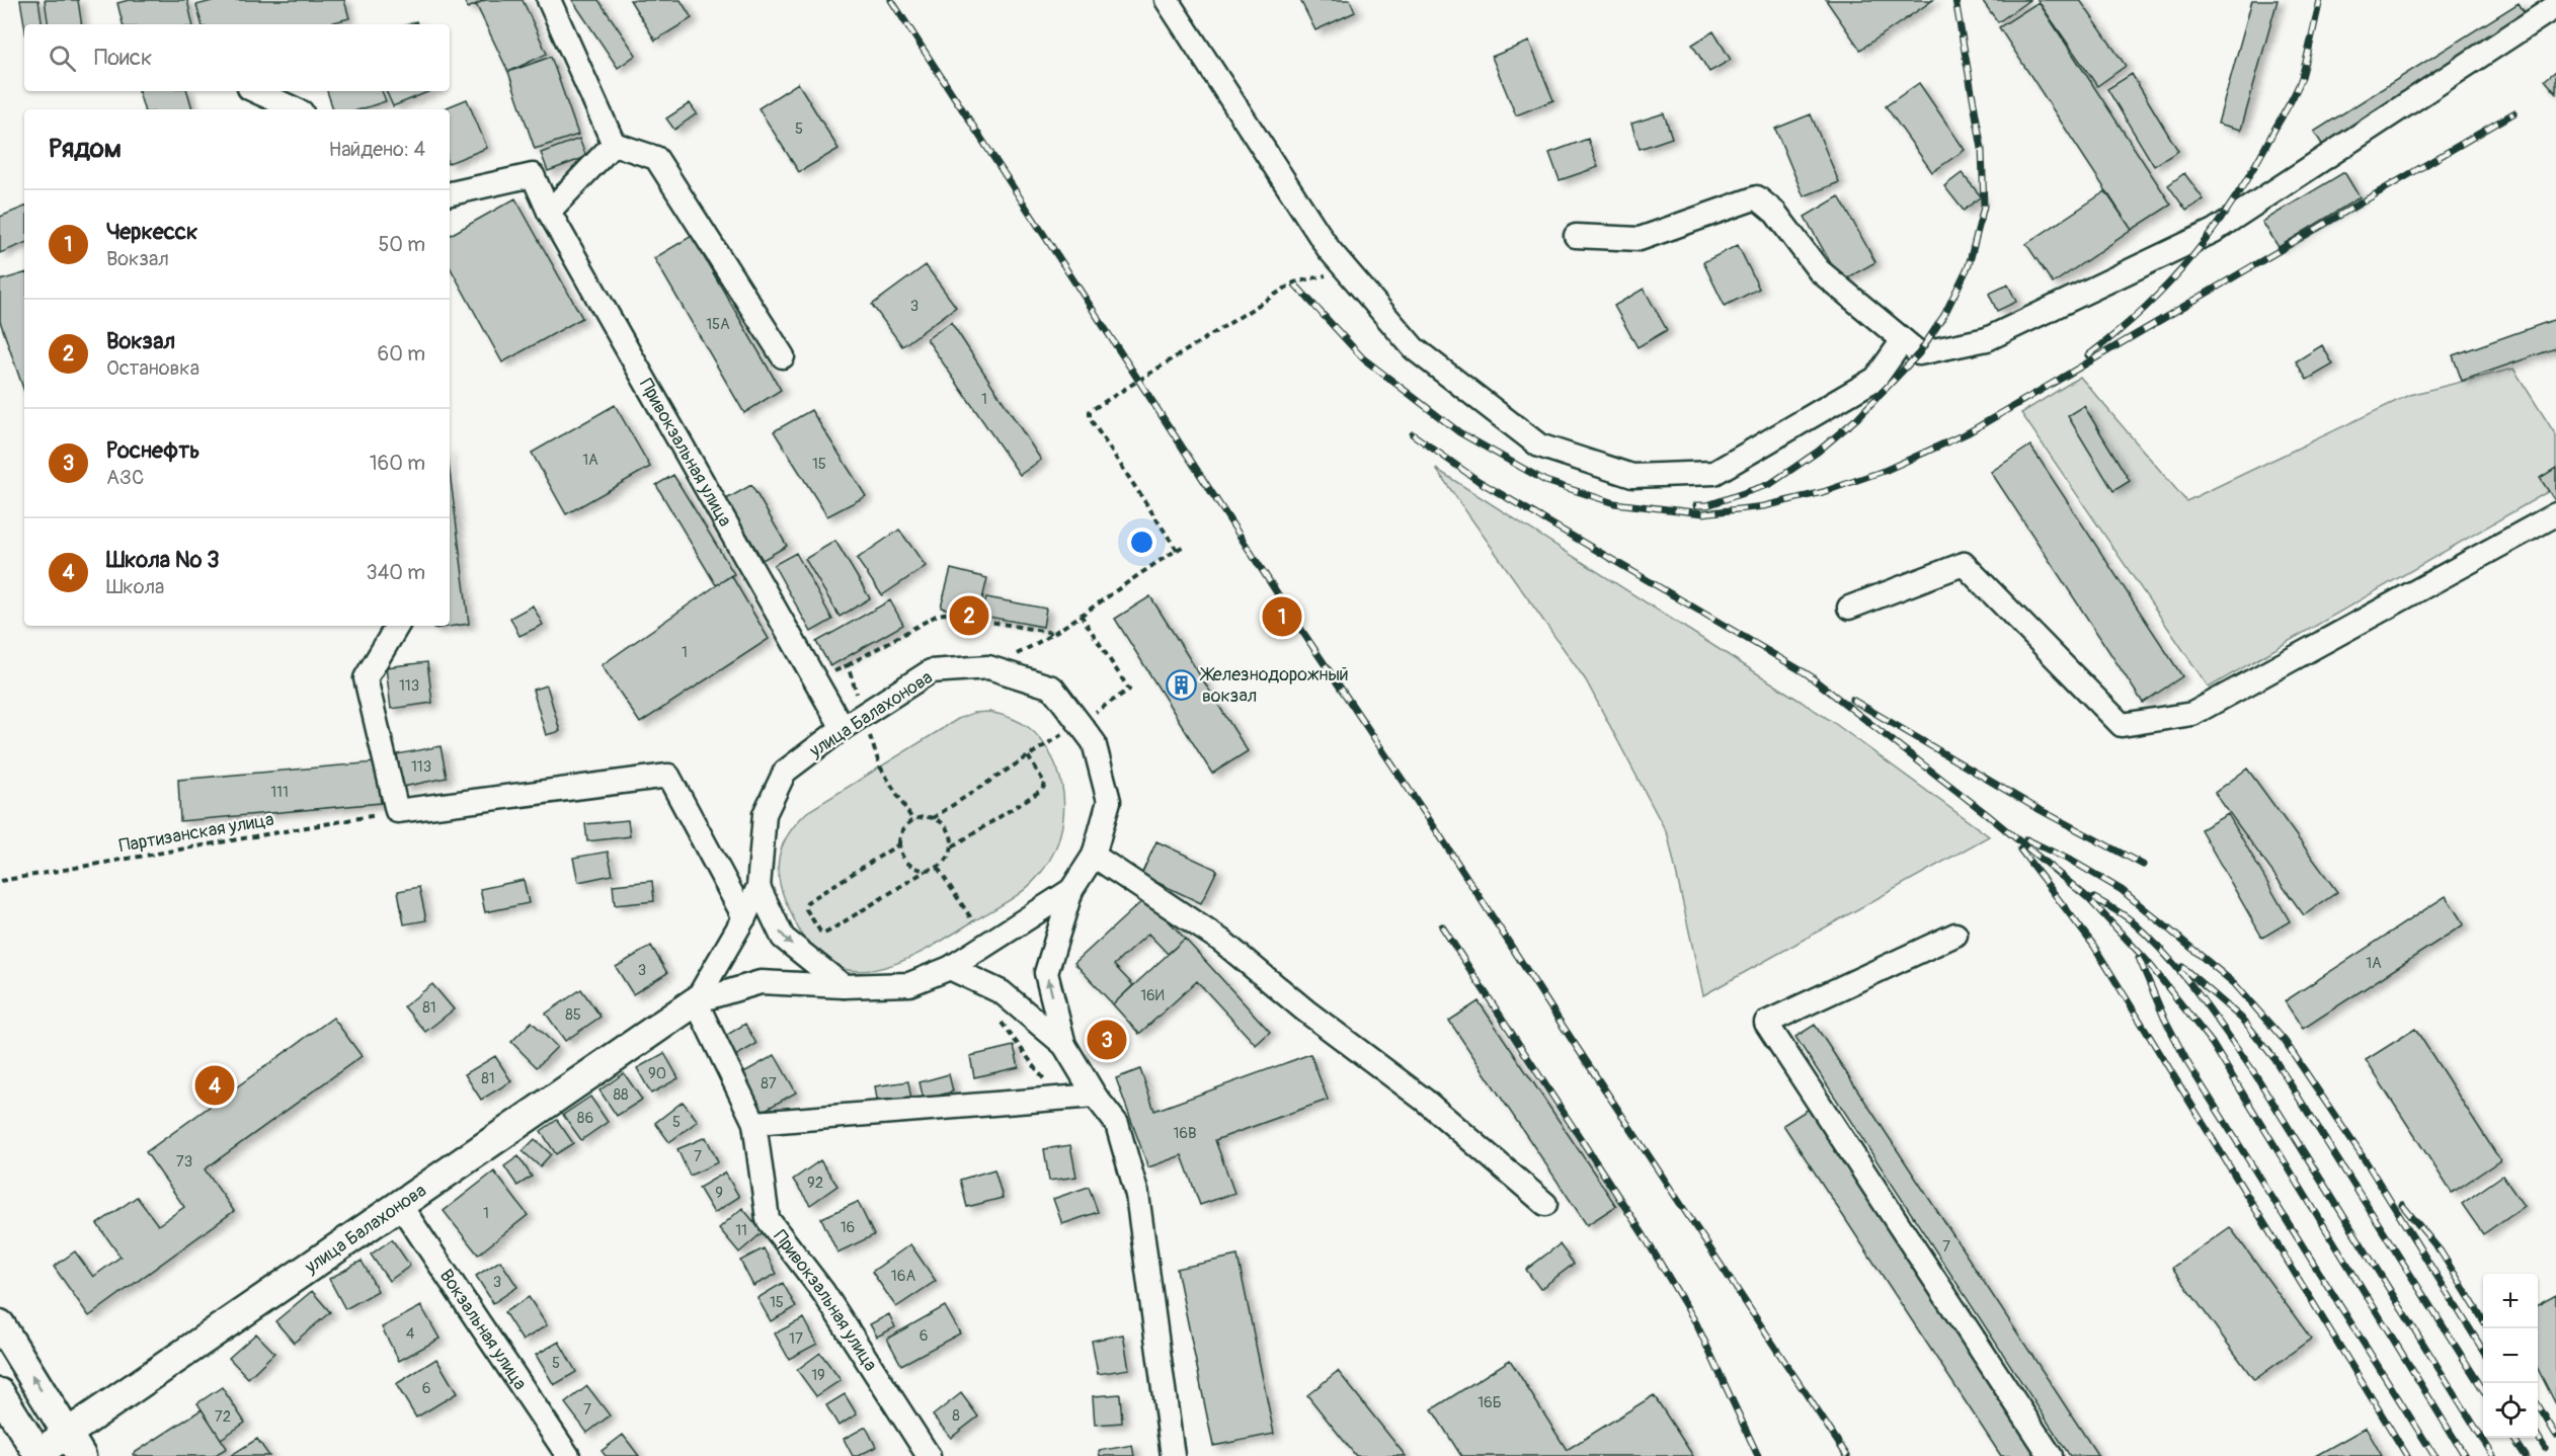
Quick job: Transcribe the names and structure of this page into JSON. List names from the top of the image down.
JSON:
{
  "streets": {
    "main road": ["улица Балахонова"],
    "street": ["Привокзальная улица", "Вокзальная улица"],
    "path": ["Партизанская улица"]
  },
  "crossings": [
    ["Привокзальная улица", "улица Балахонова"],
    ["улица Балахонова", "Вокзальная улица"]
  ],
  "places": {
    "building": ["Железнодорожный вокзал"]
  },
  "house_numbers": [
    "5",
    "3",
    "15А",
    "1",
    "1А",
    "15",
    "1",
    "113",
    "113",
    "111",
    "1А",
    "3",
    "16И",
    "81",
    "85",
    "90",
    "81",
    "87",
    "88",
    "86",
    "5",
    "16В",
    "7",
    "73",
    "92",
    "9",
    "1",
    "16",
    "11",
    "7",
    "16А",
    "3",
    "15",
    "4",
    "6",
    "17",
    "5",
    "19",
    "6",
    "16Б",
    "7",
    "8",
    "72"
  ],
  "page": {
    "search": "Поиск",
    "heading": ["Рядом", "Найдено: 4"],
    "list": [
      {
        "mark": "1",
        "name": "Черкесск",
        "note": "Вокзал",
        "value": "50 m"
      },
      {
        "mark": "2",
        "name": "Вокзал",
        "note": "Остановка",
        "value": "60 m"
      },
      {
        "mark": "3",
        "name": "Роснефть",
        "note": "АЗС",
        "value": "160 m"
      },
      {
        "mark": "4",
        "name": "Школа № 3",
        "note": "Школа",
        "value": "340 m"
      }
    ],
    "pins": [
      "2",
      "1",
      "3",
      "4"
    ],
    "map_buttons": ["+", "−"]
  }
}
